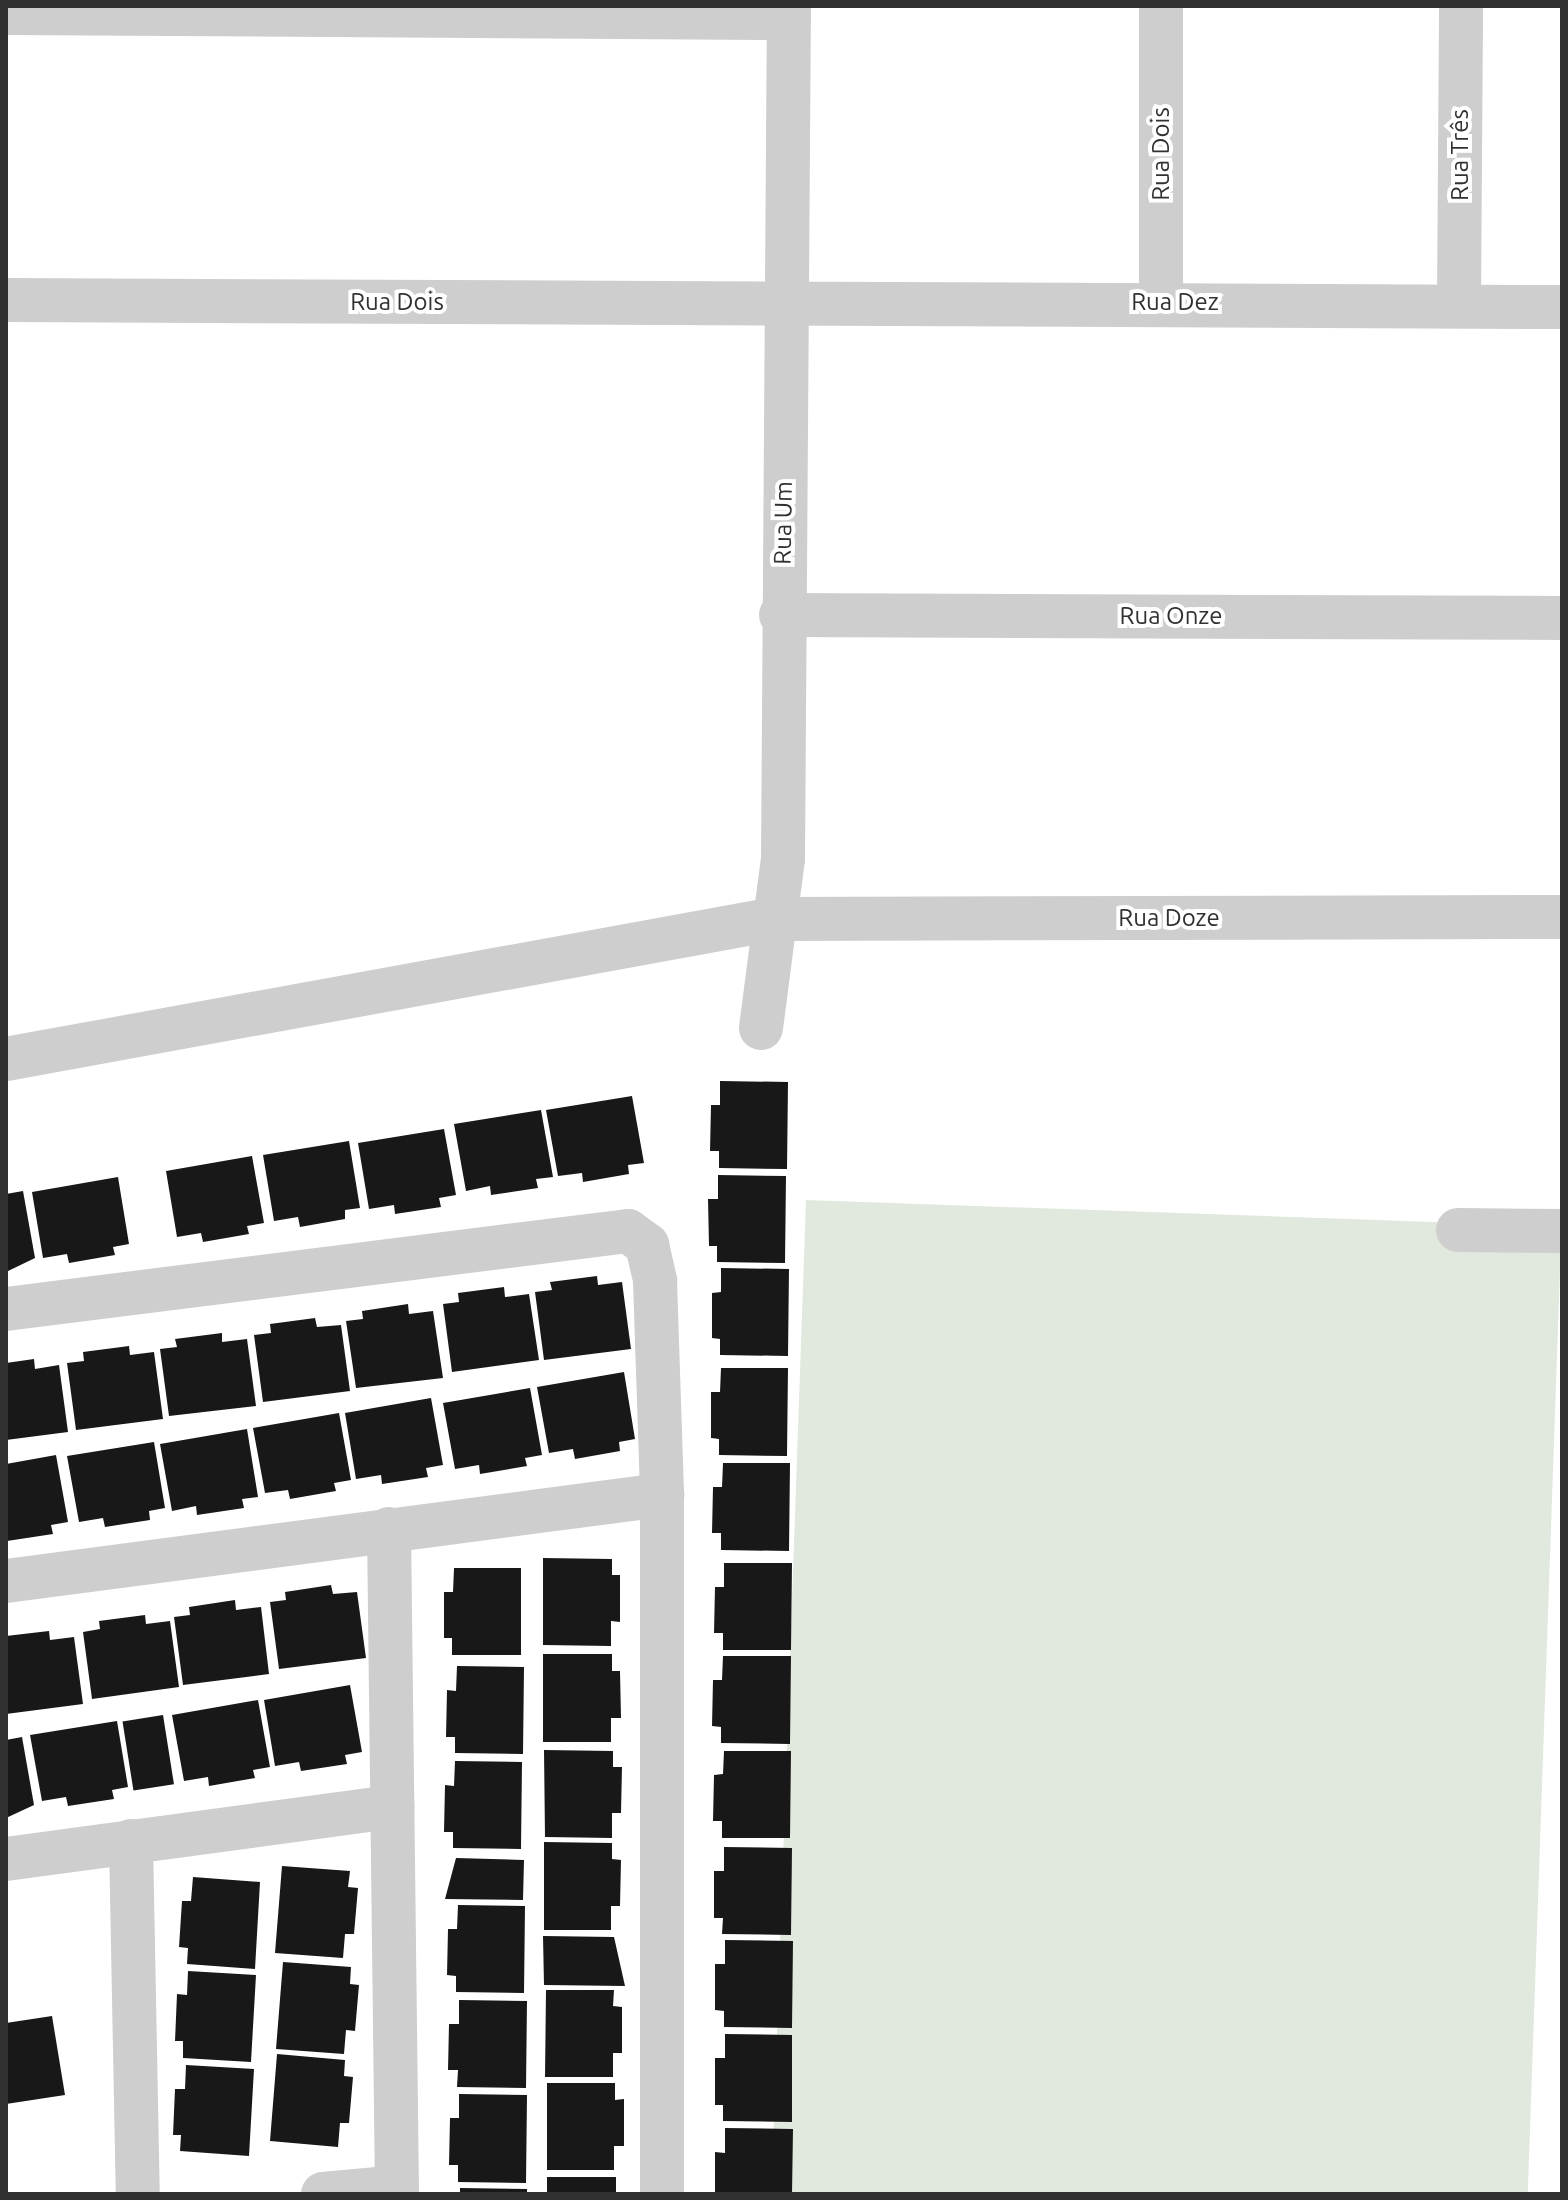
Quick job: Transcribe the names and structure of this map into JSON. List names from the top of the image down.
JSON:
{
  "streets": {
    "street": [
      "Rua Dois",
      "Rua Três",
      "Rua Dez",
      "Rua Um",
      "Rua Onze",
      "Rua Doze"
    ]
  },
  "crossings": [
    ["Rua Dois", "Rua Dez"],
    ["Rua Dois", "Rua Um"],
    ["Rua Três", "Rua Dez"],
    ["Rua Dez", "Rua Um"],
    ["Rua Um", "Rua Onze"],
    ["Rua Um", "Rua Doze"]
  ]
}
